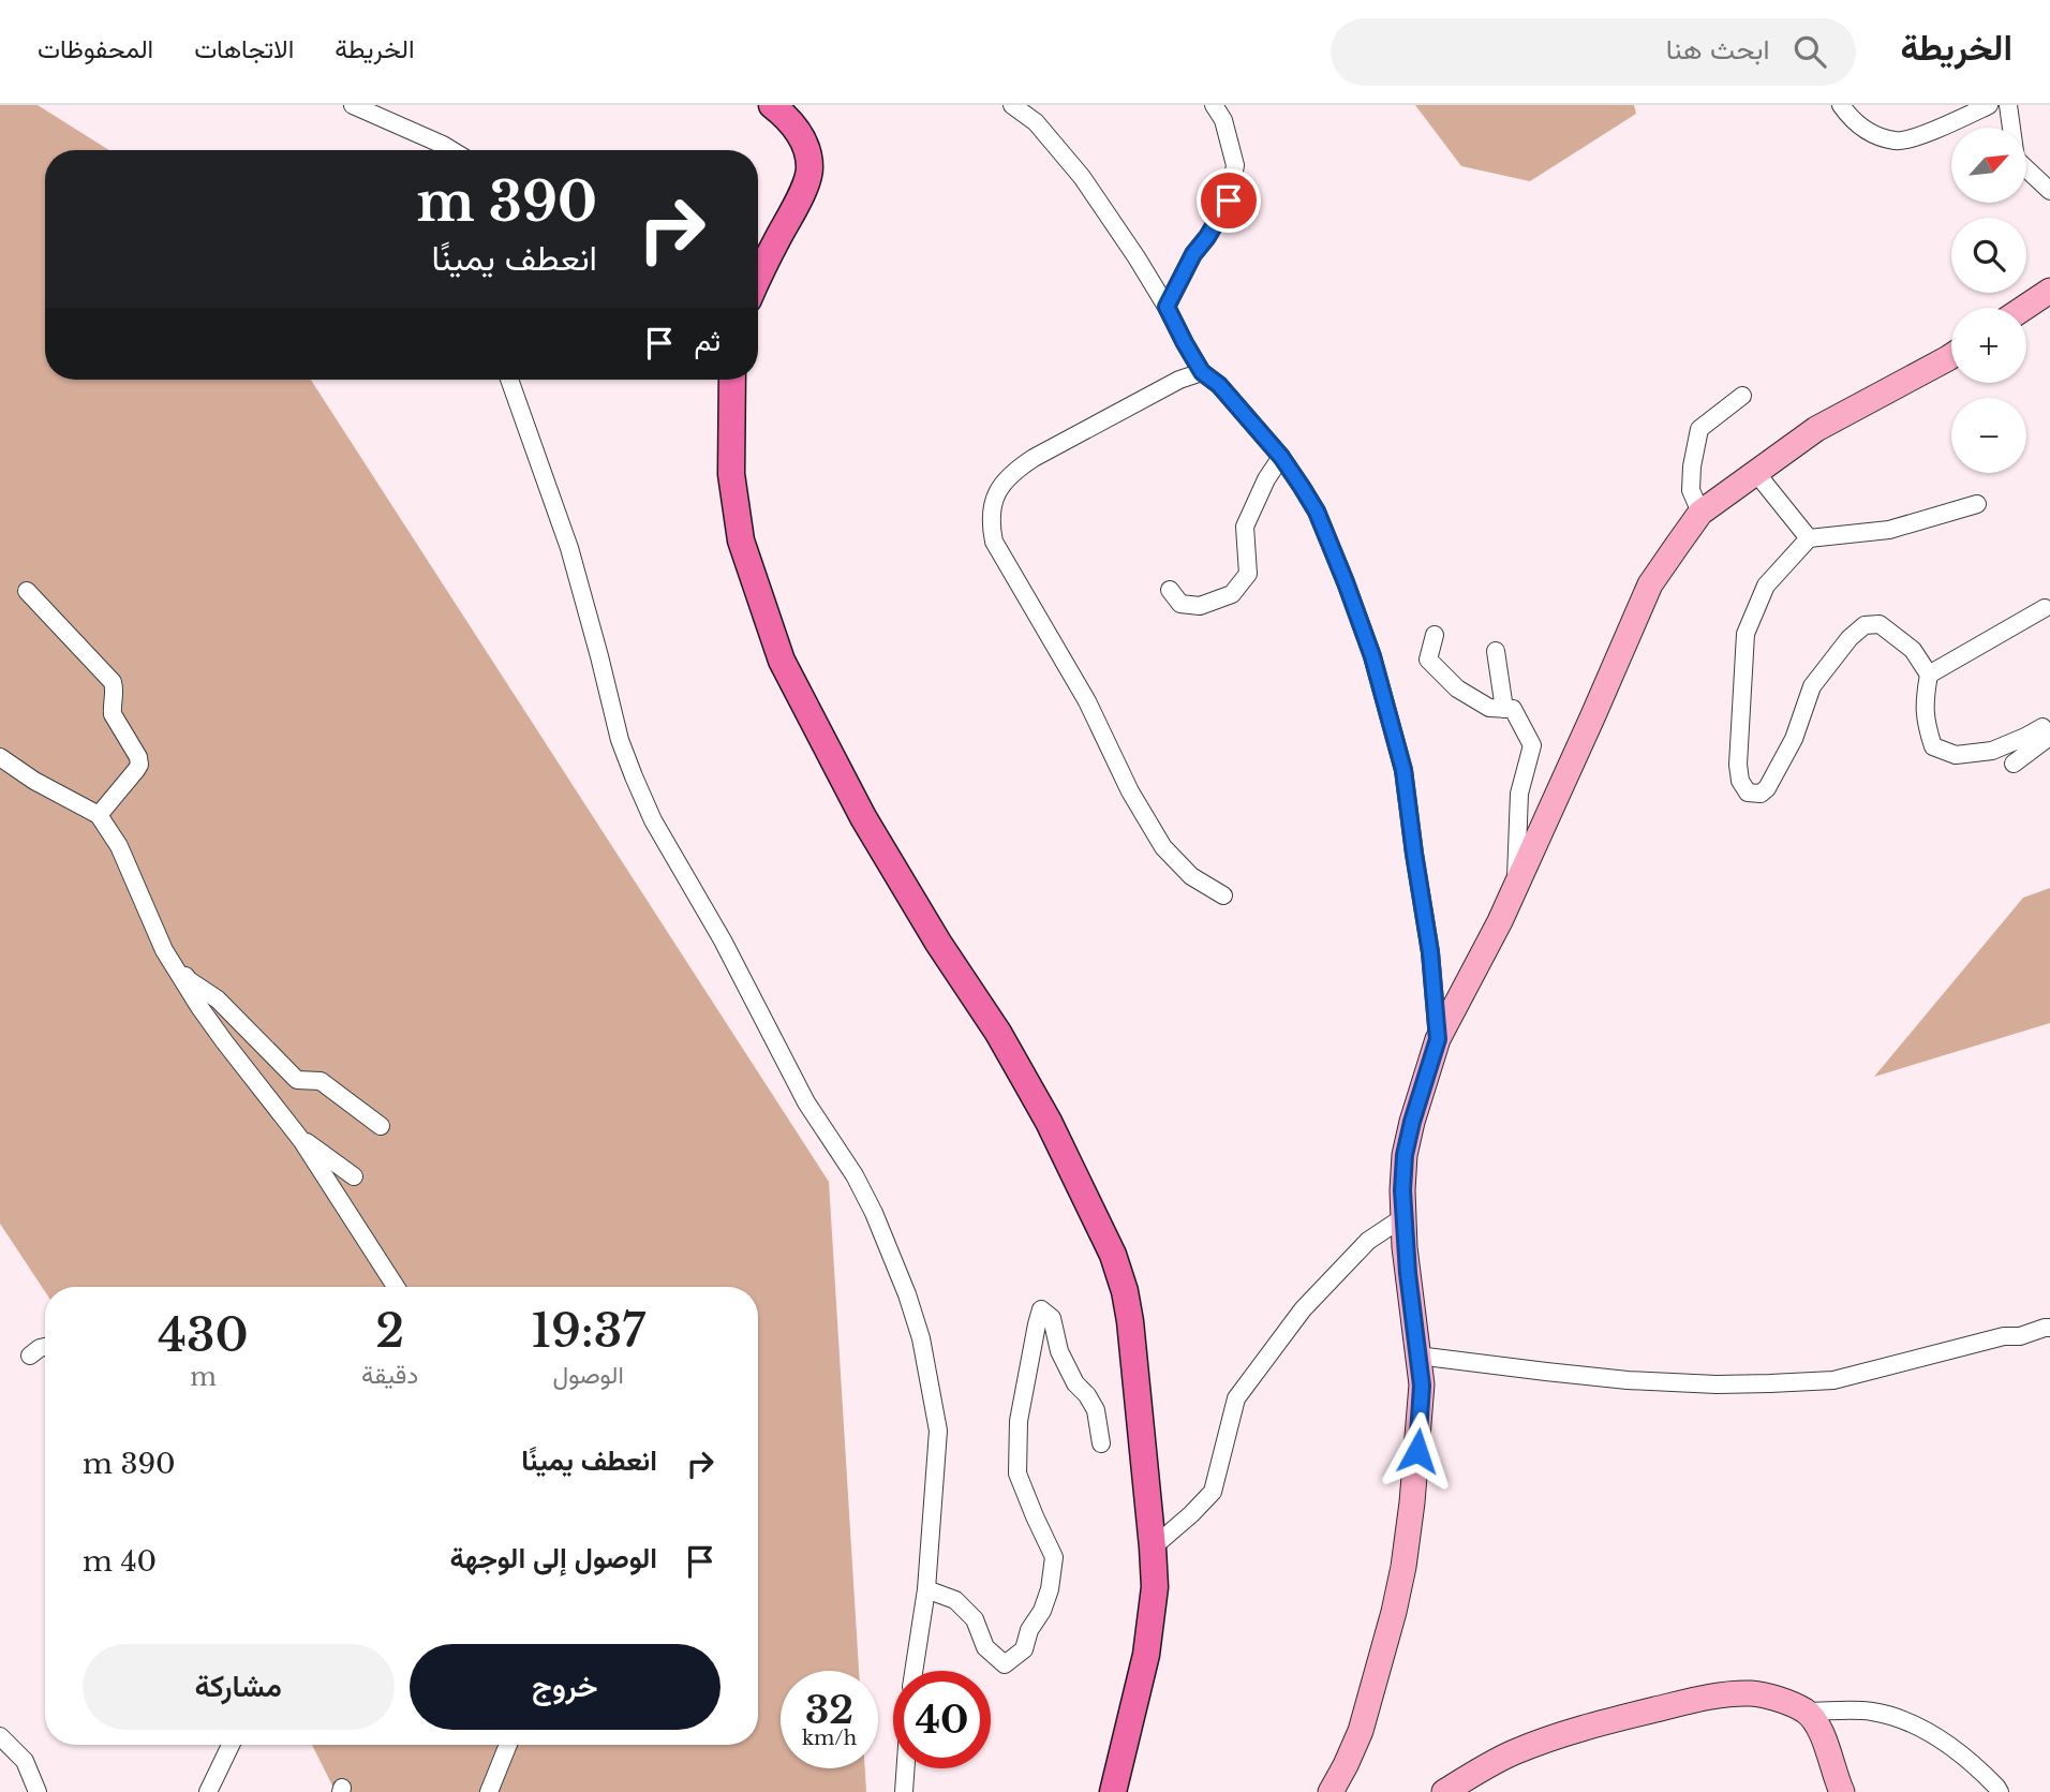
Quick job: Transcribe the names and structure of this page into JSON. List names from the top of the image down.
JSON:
{
  "north": "top right",
  "page": {
    "header": "الخريطة",
    "search": "ابحث هنا",
    "nav": ["الخريطة", "الاتجاهات", "المحفوظات"],
    "map_buttons": ["+", "−"],
    "turn": ["390 m", "انعطف يمينًا"],
    "then": "ثم",
    "eta": [
      "19:37",
      "الوصول",
      "2",
      "دقيقة",
      "430",
      "m"
    ],
    "list": [
      {
        "name": "انعطف يمينًا",
        "value": "390 m"
      },
      {
        "name": "الوصول إلى الوجهة",
        "value": "40 m"
      }
    ],
    "buttons": ["خروج", "مشاركة"],
    "speed": "32 km/h",
    "limit": "40"
  }
}
